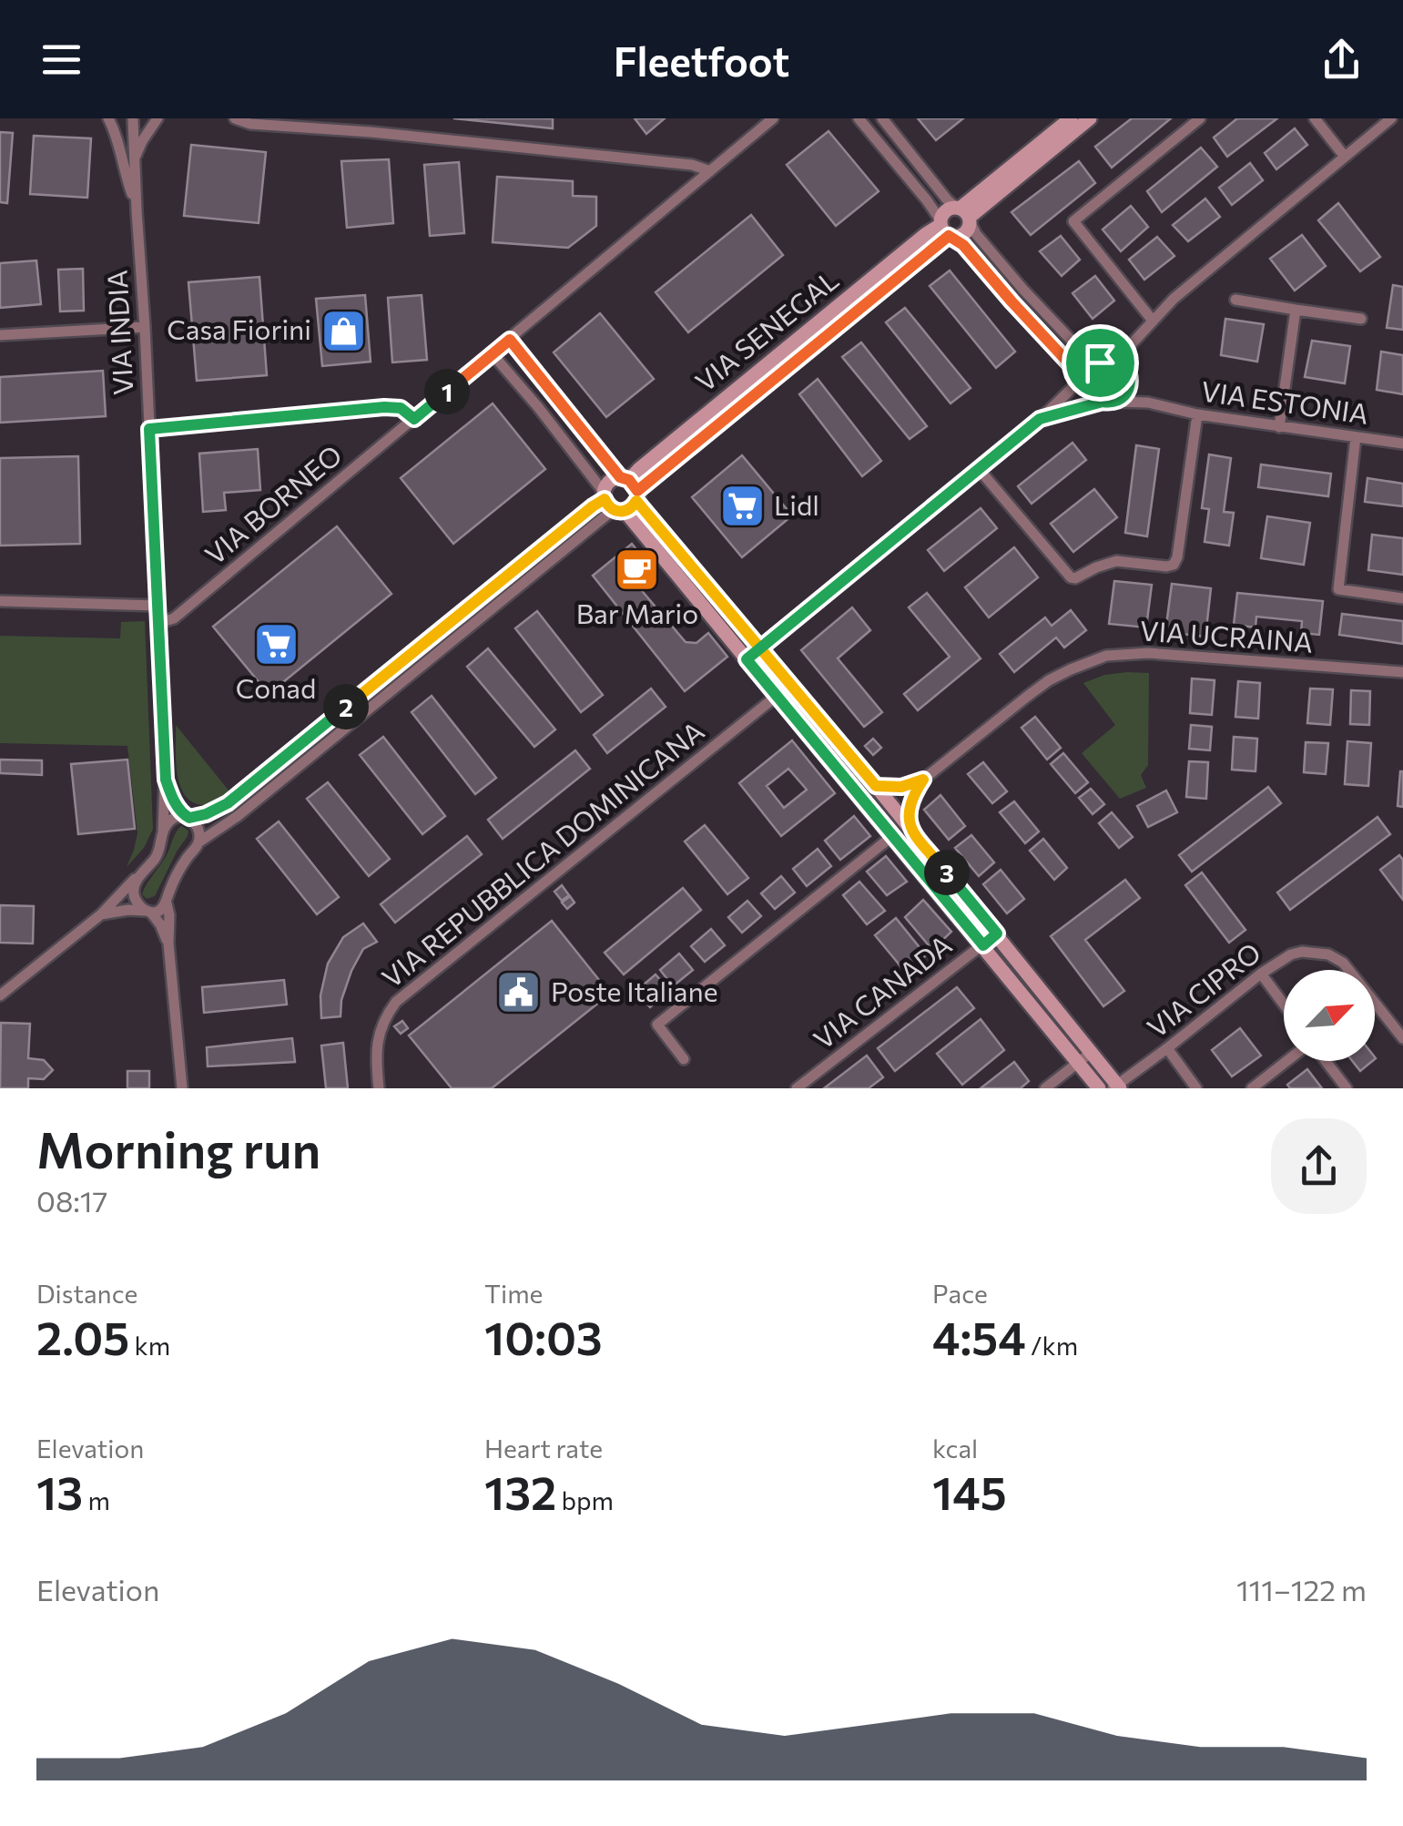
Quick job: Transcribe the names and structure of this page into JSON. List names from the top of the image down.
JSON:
{
  "streets": {
    "main road": ["VIA SENEGAL"],
    "street": [
      "VIA INDIA",
      "VIA ESTONIA",
      "VIA BORNEO",
      "VIA UCRAINA",
      "VIA REPUBBLICA DOMINICANA",
      "VIA CIPRO",
      "VIA CANADA"
    ]
  },
  "crossings": [
    ["VIA SENEGAL", "VIA INDIA"],
    ["VIA INDIA", "VIA BORNEO"]
  ],
  "places": {
    "shop": ["Casa Fiorini"],
    "supermarket": ["Lidl", "Conad"],
    "cafe": ["Bar Mario"],
    "public building": ["Poste Italiane"]
  },
  "north": "top right",
  "page": {
    "header": "Fleetfoot",
    "pins": ["1", "2", "3"],
    "heading": ["Morning run", "08:17"],
    "stats": [
      ["Distance", "2.05 km"],
      ["Time", "10:03"],
      ["Pace", "4:54 /km"],
      ["Elevation", "13 m"],
      ["Heart rate", "132 bpm"],
      ["kcal", "145"]
    ],
    "chart": ["Elevation", "111–122 m"]
  }
}
